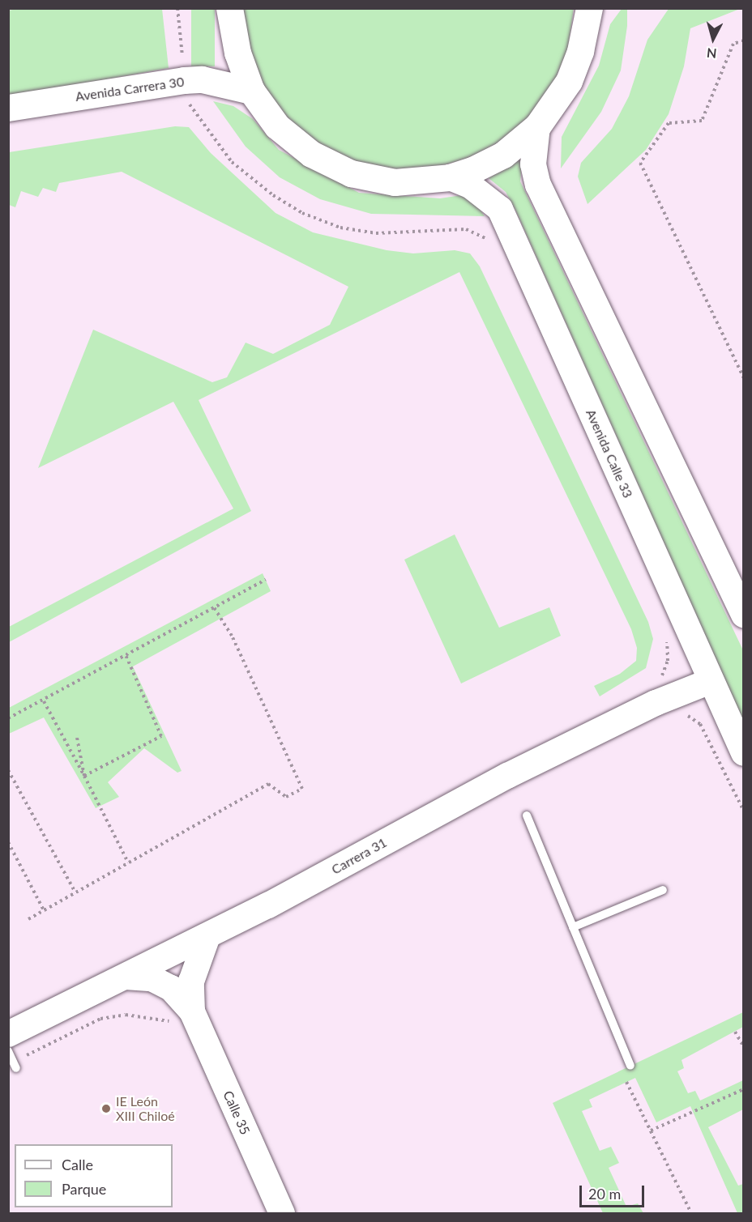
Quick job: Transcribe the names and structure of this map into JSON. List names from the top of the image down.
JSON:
{
  "streets": {
    "main road": [
      "Avenida Carrera 30",
      "Avenida Calle 33",
      "Carrera 31",
      "Calle 35"
    ]
  },
  "crossings": [
    ["Avenida Calle 33", "Carrera 31"],
    ["Carrera 31", "Calle 35"]
  ],
  "places": ["IE León XIII Chiloé"],
  "legend": ["Calle", "Parque"],
  "scale_bar": "20 m",
  "north": "bottom"
}
